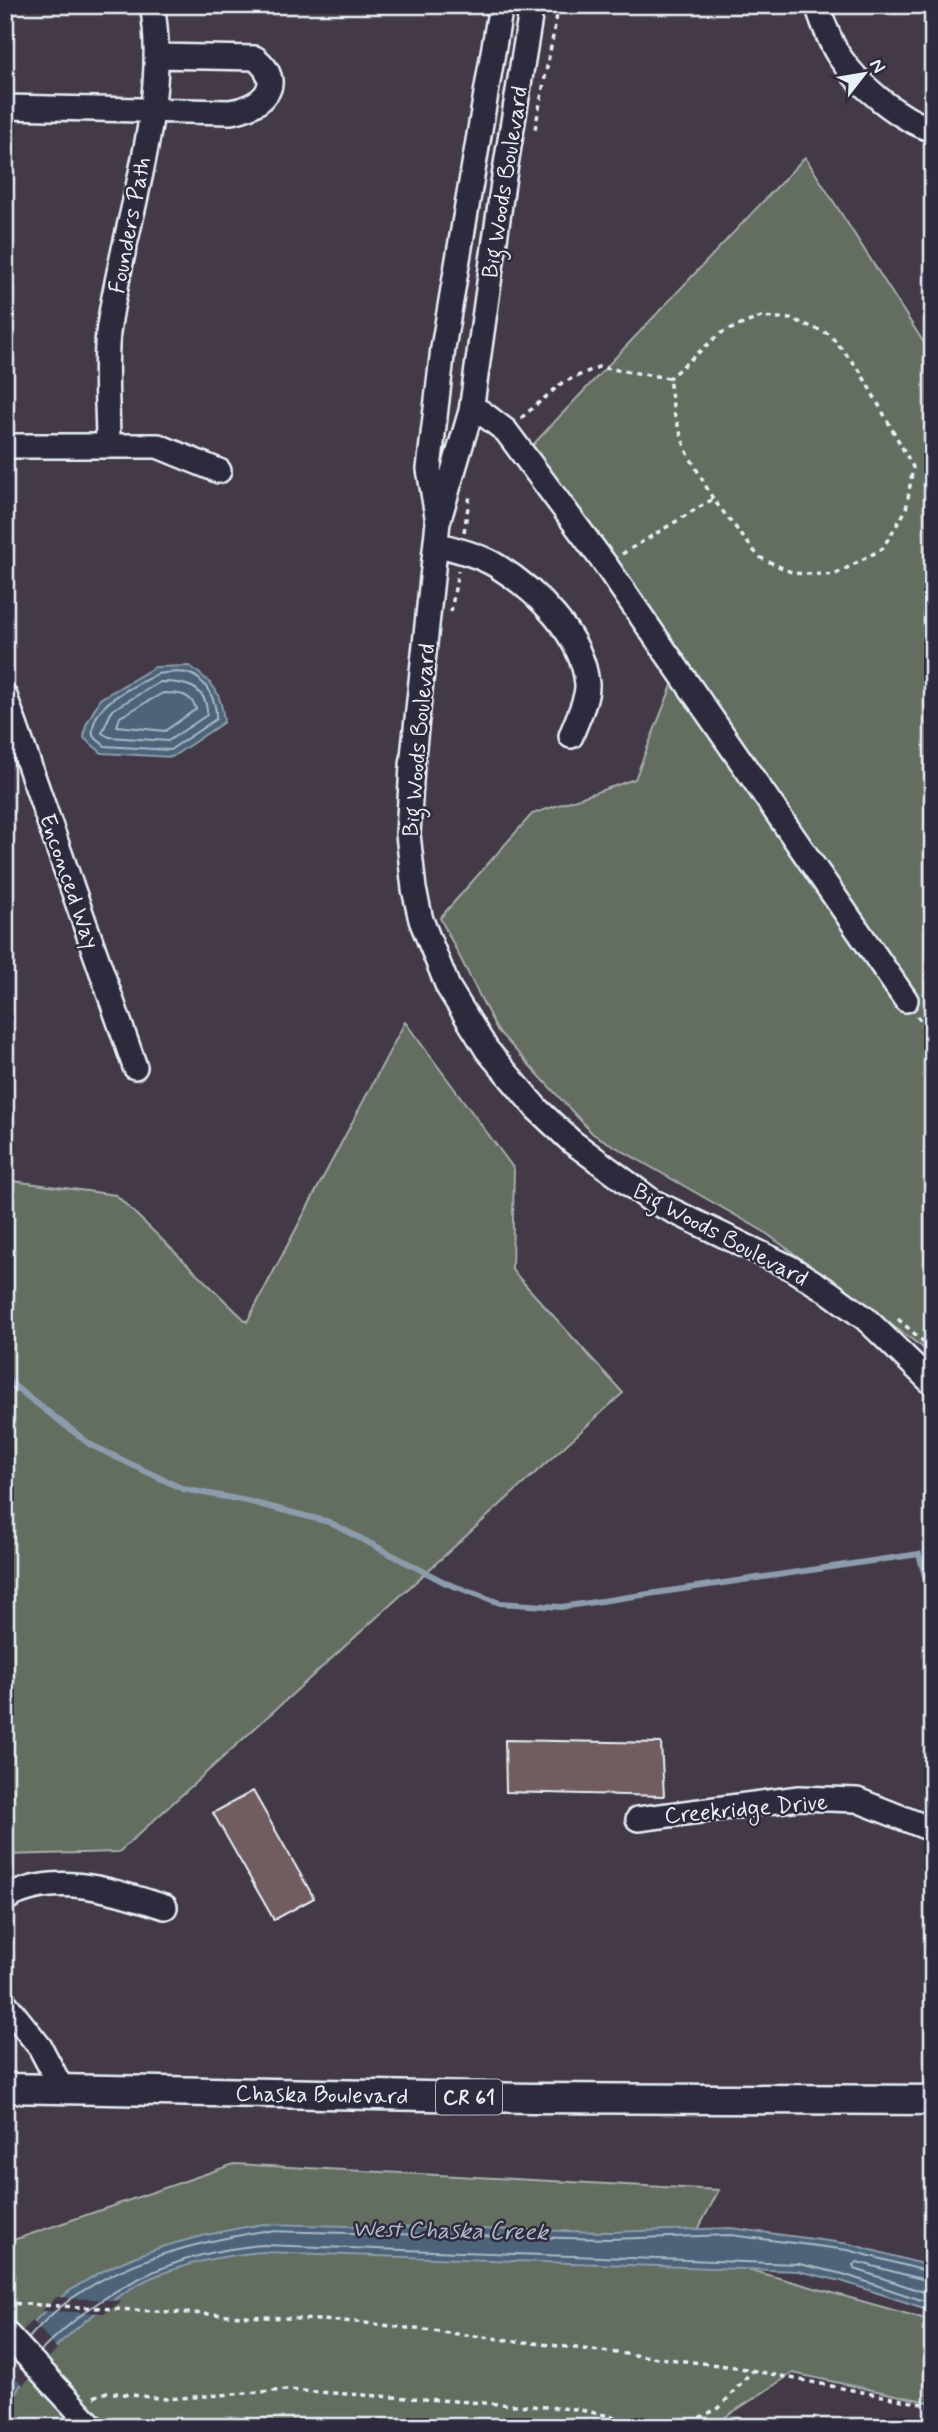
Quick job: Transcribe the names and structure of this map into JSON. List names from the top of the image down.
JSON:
{
  "streets": {
    "main road": ["Chaska Boulevard", "CR 61"],
    "street": [
      "Big Woods Boulevard",
      "Founders Path",
      "Enconced Way",
      "Creekridge Drive"
    ]
  },
  "water": ["West Chaska Creek"],
  "north": "top right"
}
